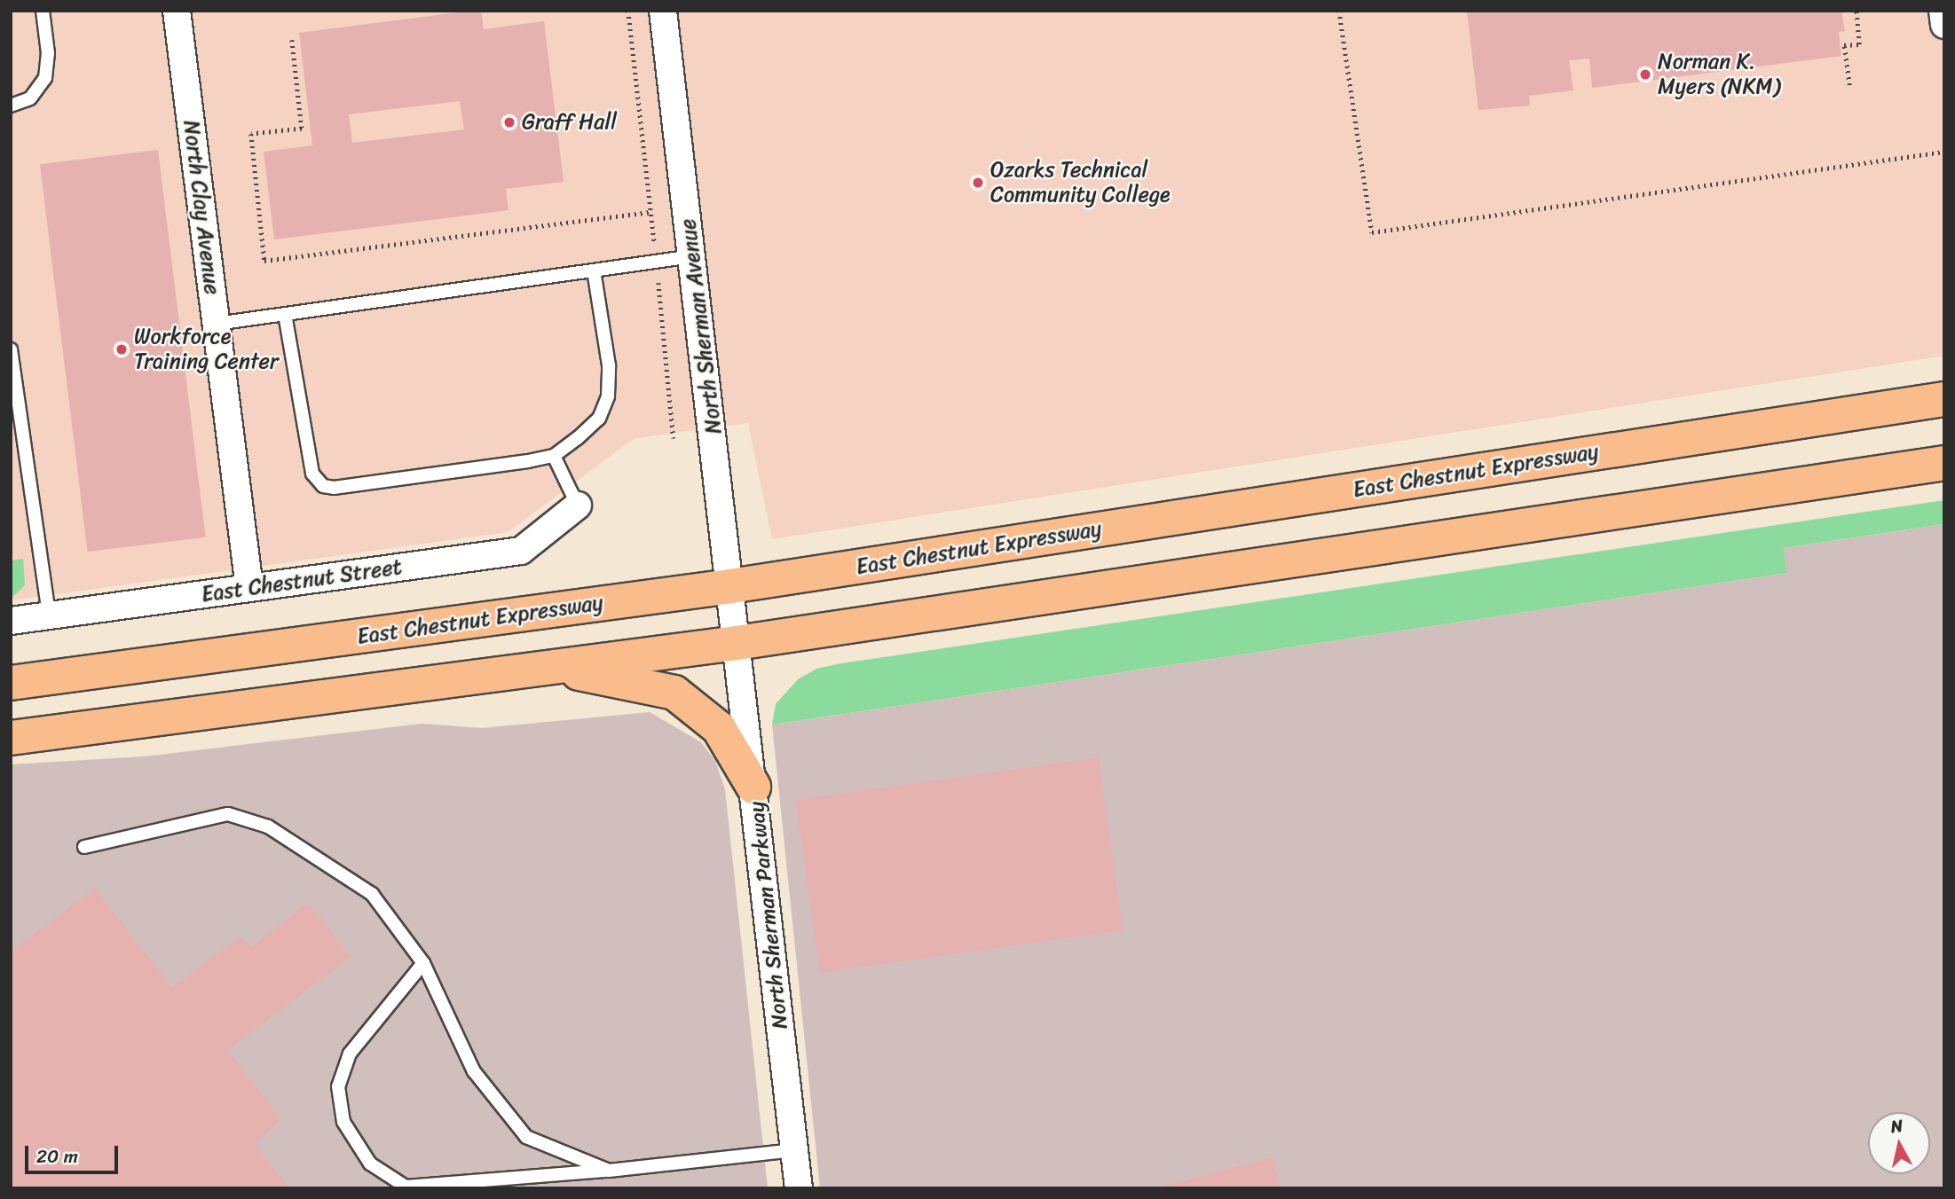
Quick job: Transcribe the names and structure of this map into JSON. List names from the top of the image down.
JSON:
{
  "streets": {
    "main road": ["East Chestnut Expressway"],
    "street": [
      "North Clay Avenue",
      "North Sherman Avenue",
      "East Chestnut Street",
      "North Sherman Parkway"
    ]
  },
  "crossings": [
    ["North Clay Avenue", "East Chestnut Street"],
    ["North Sherman Avenue", "East Chestnut Expressway"],
    ["North Sherman Avenue", "North Sherman Parkway"]
  ],
  "places": [
    "Norman K. Myers (NKM)",
    "Graff Hall",
    "Ozarks Technical Community College",
    "Workforce Training Center"
  ],
  "scale_bar": "20 m",
  "north": "top"
}
